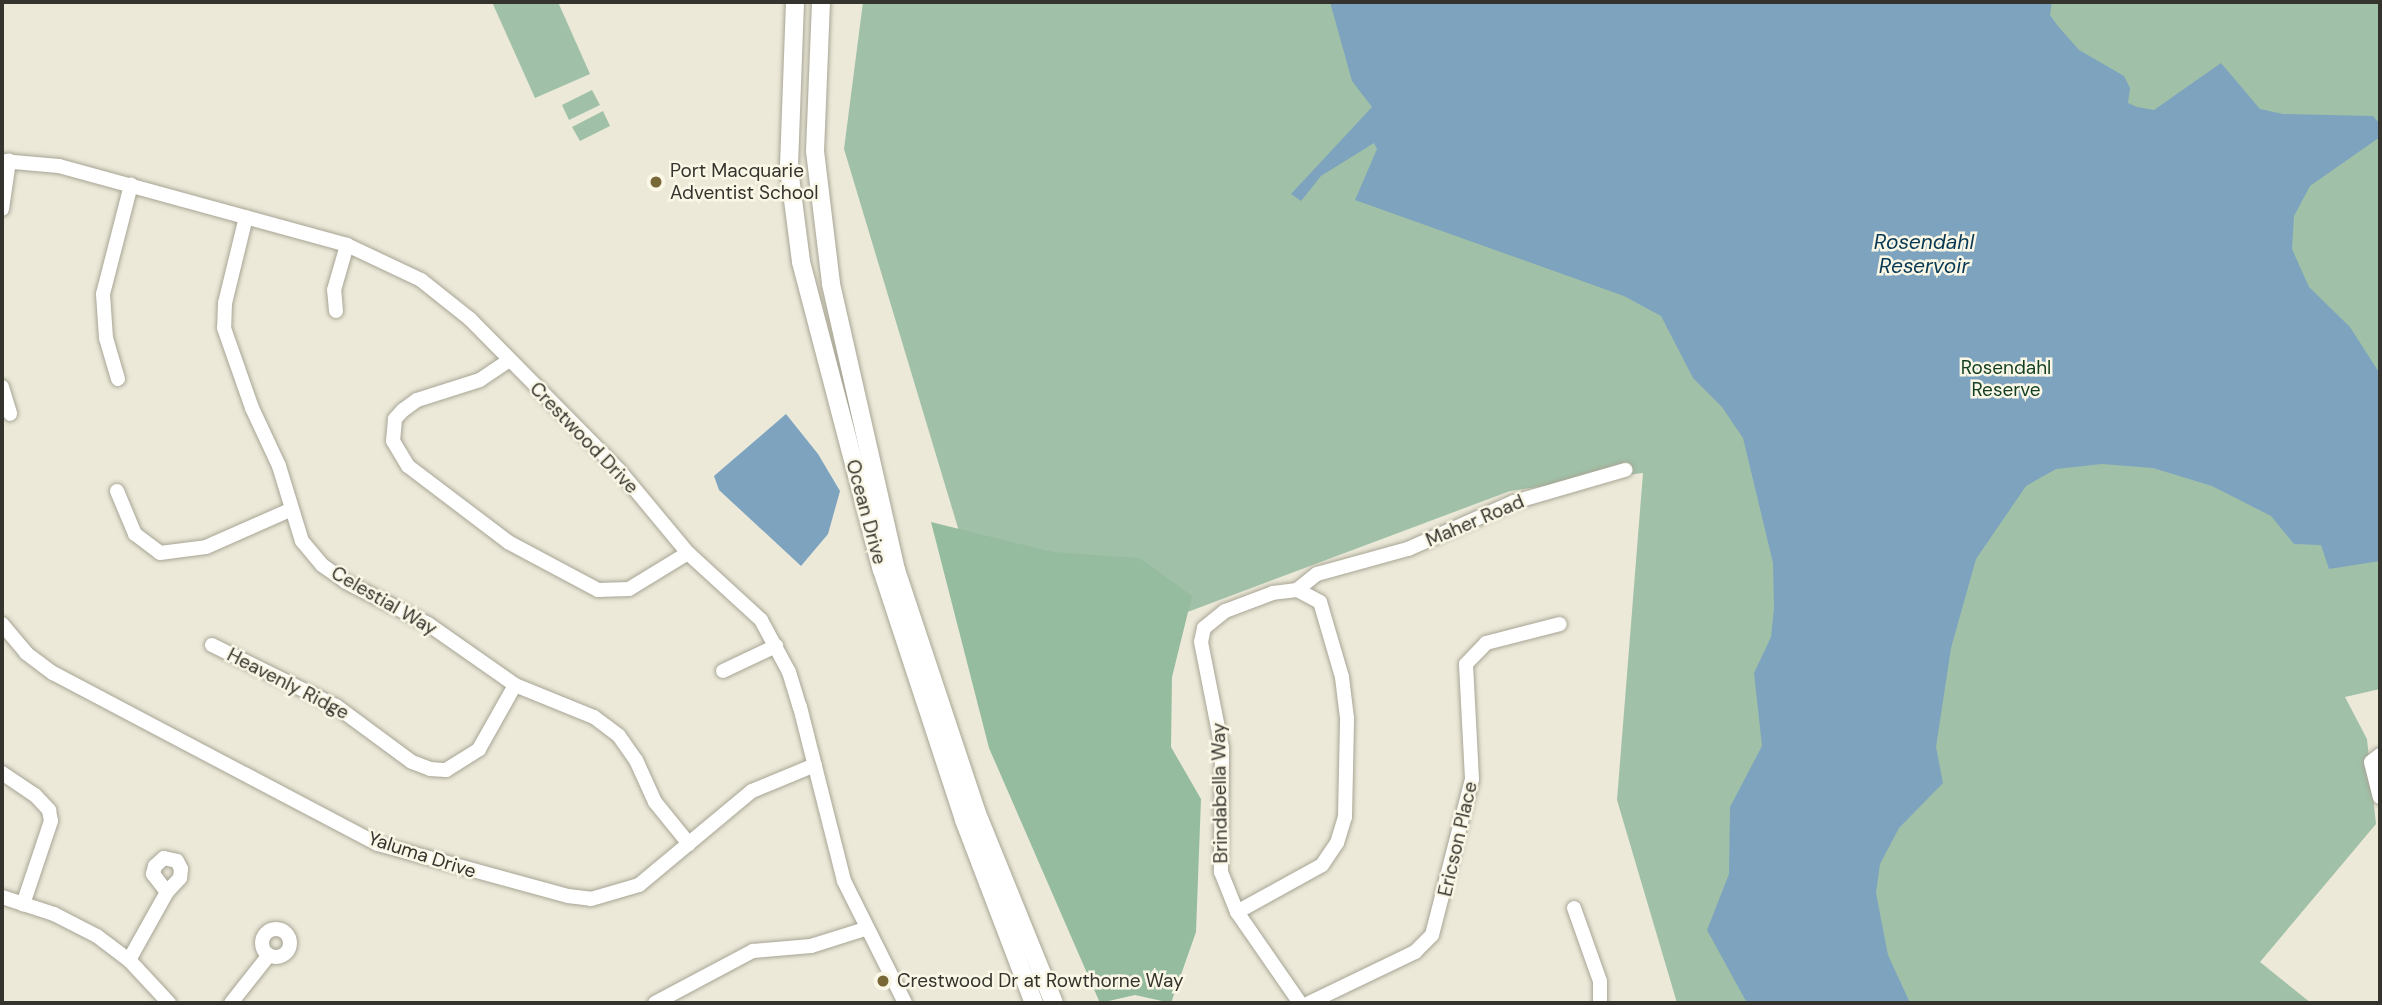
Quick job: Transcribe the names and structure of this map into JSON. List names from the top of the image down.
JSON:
{
  "streets": {
    "main road": ["Ocean Drive"],
    "street": [
      "Crestwood Drive",
      "Maher Road",
      "Celestial Way",
      "Heavenly Ridge",
      "Brindabella Way",
      "Ericson Place",
      "Yaluma Drive"
    ]
  },
  "crossings": [
    ["Crestwood Drive", "Celestial Way"],
    ["Crestwood Drive", "Yaluma Drive"],
    ["Maher Road", "Brindabella Way"],
    ["Celestial Way", "Heavenly Ridge"],
    ["Celestial Way", "Yaluma Drive"]
  ],
  "water": ["Rosendahl Reservoir"],
  "parks": ["Rosendahl Reserve"],
  "places": ["Port Macquarie Adventist School", "Crestwood Dr at Rowthorne Way"]
}
